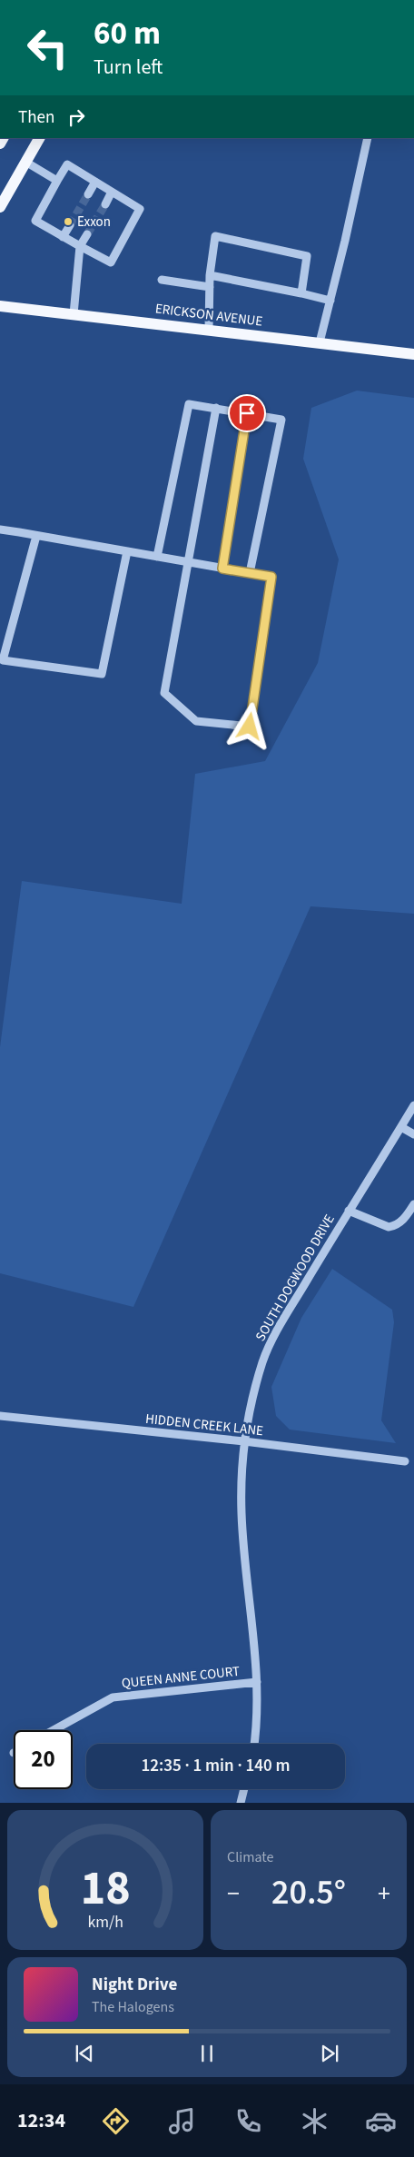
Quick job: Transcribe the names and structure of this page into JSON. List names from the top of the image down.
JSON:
{
  "streets": {
    "main road": ["ERICKSON AVENUE"],
    "street": ["SOUTH DOGWOOD DRIVE", "HIDDEN CREEK LANE", "QUEEN ANNE COURT"]
  },
  "crossings": [
    ["SOUTH DOGWOOD DRIVE", "HIDDEN CREEK LANE"],
    ["SOUTH DOGWOOD DRIVE", "QUEEN ANNE COURT"]
  ],
  "places": ["Exxon"],
  "page": {
    "turn": ["60 m", "Turn left"],
    "then": "Then",
    "limit": "20",
    "trip": "12:35 · 1 min · 140 m",
    "tile": "Climate",
    "heat": ["−", "20.5°", "+"],
    "song": ["Night Drive", "The Halogens"],
    "tabs": "12:34",
    "gauge": ["18", "km/h"]
  }
}
